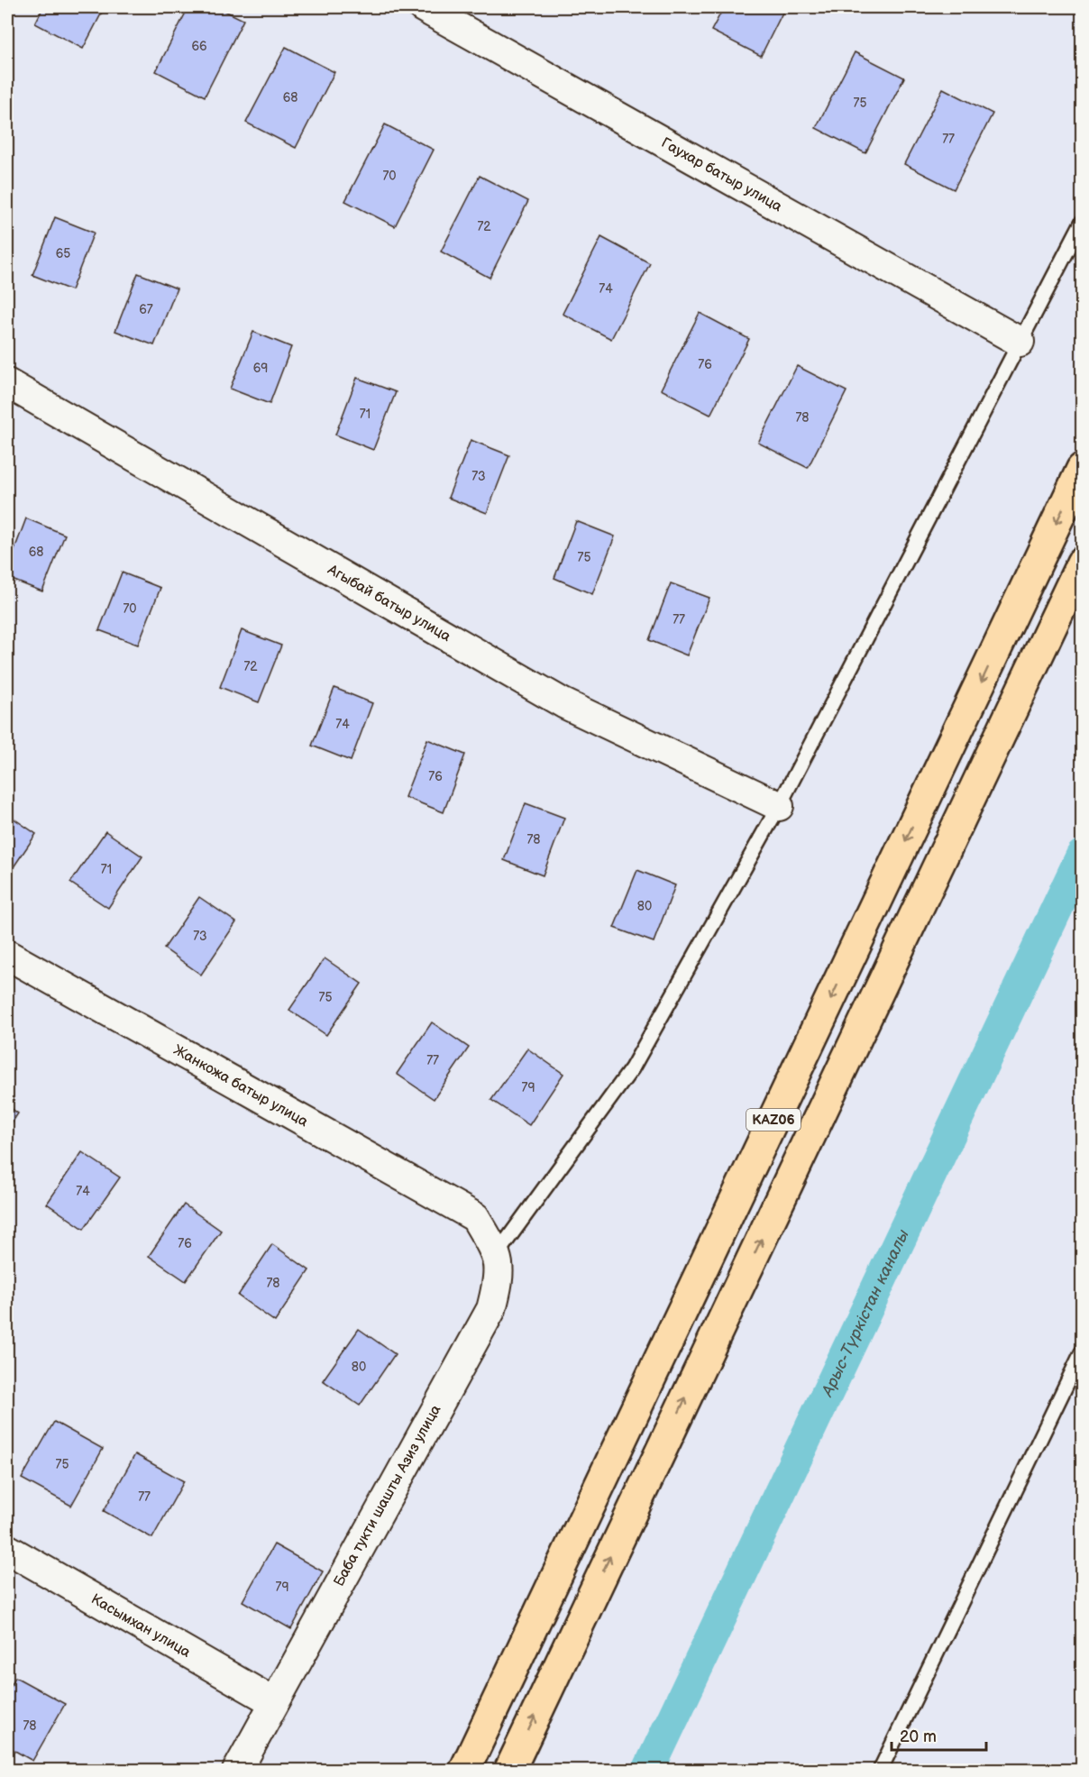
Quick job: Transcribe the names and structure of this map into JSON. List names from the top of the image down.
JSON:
{
  "streets": {
    "highway": ["KАZ06"],
    "street": [
      "Гаухар батыр улица",
      "Агыбай батыр улица",
      "Жанкожа батыр улица",
      "Баба тукти шашты Азиз улица",
      "Касымхан улица"
    ]
  },
  "crossings": [
    ["Жанкожа батыр улица", "Баба тукти шашты Азиз улица"],
    ["Баба тукти шашты Азиз улица", "Касымхан улица"]
  ],
  "water": ["Арыс-Түркістан каналы"],
  "house_numbers": [
    "66",
    "68",
    "75",
    "77",
    "70",
    "72",
    "65",
    "74",
    "67",
    "76",
    "69",
    "71",
    "78",
    "73",
    "68",
    "75",
    "70",
    "77",
    "72",
    "74",
    "76",
    "78",
    "71",
    "80",
    "73",
    "75",
    "77",
    "79",
    "74",
    "76",
    "78",
    "80",
    "75",
    "77",
    "79",
    "78"
  ],
  "scale_bar": "20 m"
}
